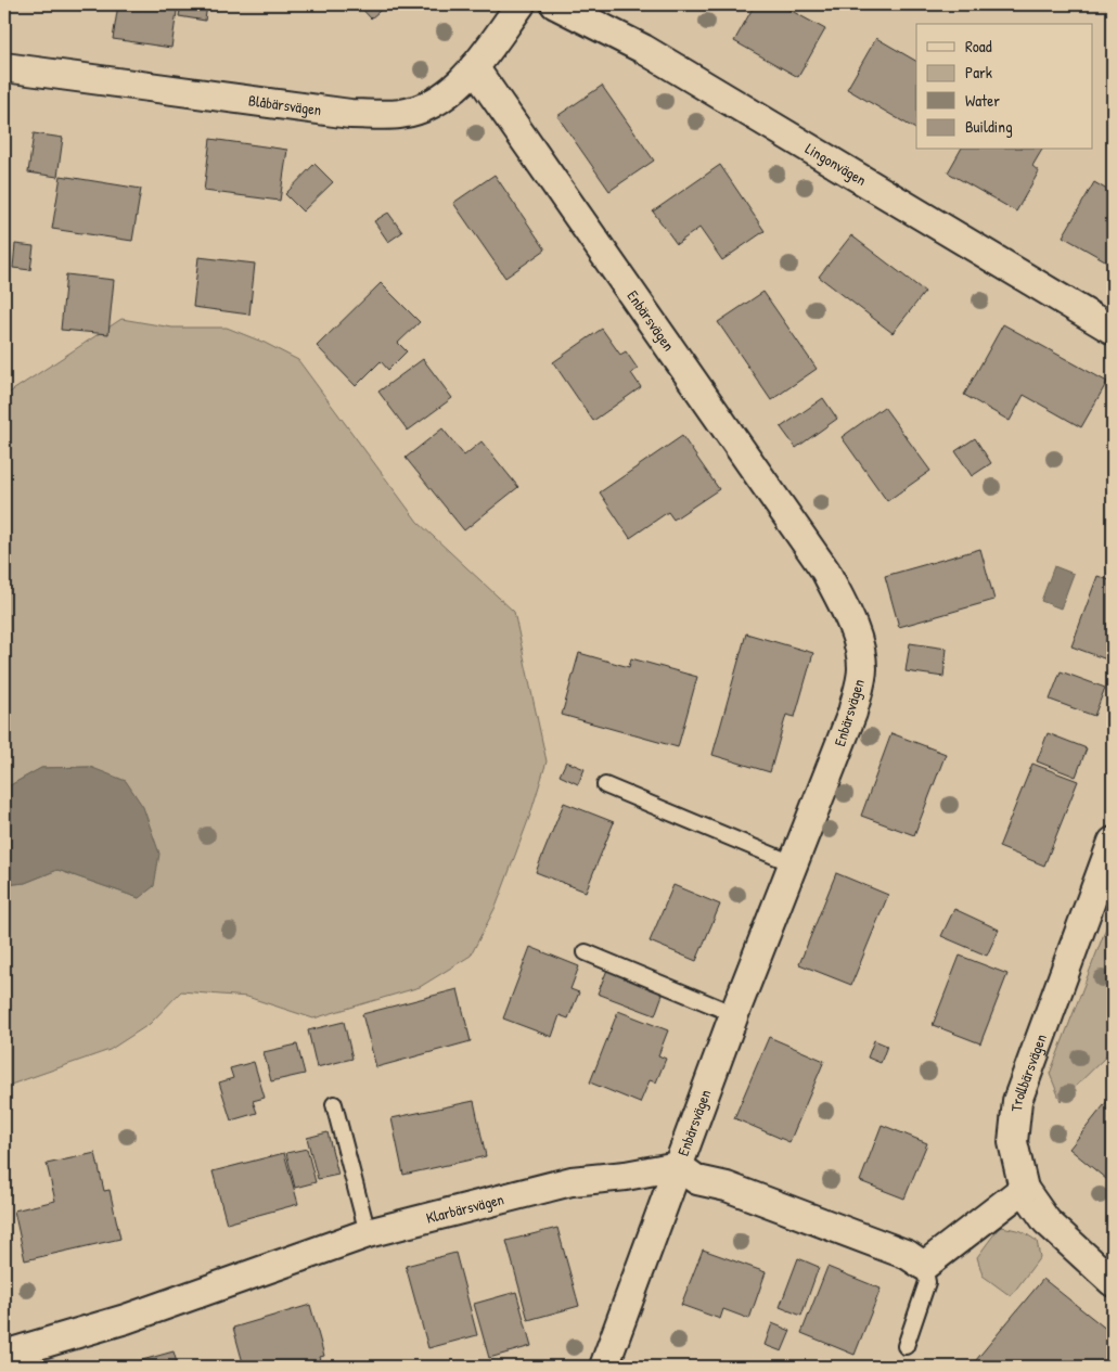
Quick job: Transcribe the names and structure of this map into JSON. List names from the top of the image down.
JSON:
{
  "streets": {
    "street": [
      "Blåbärsvägen",
      "Lingonvägen",
      "Enbärsvägen",
      "Trollbärsvägen",
      "Klarbärsvägen"
    ]
  },
  "crossings": [
    ["Blåbärsvägen", "Enbärsvägen"],
    ["Enbärsvägen", "Klarbärsvägen"]
  ],
  "legend": [
    "Road",
    "Park",
    "Water",
    "Building"
  ]
}
